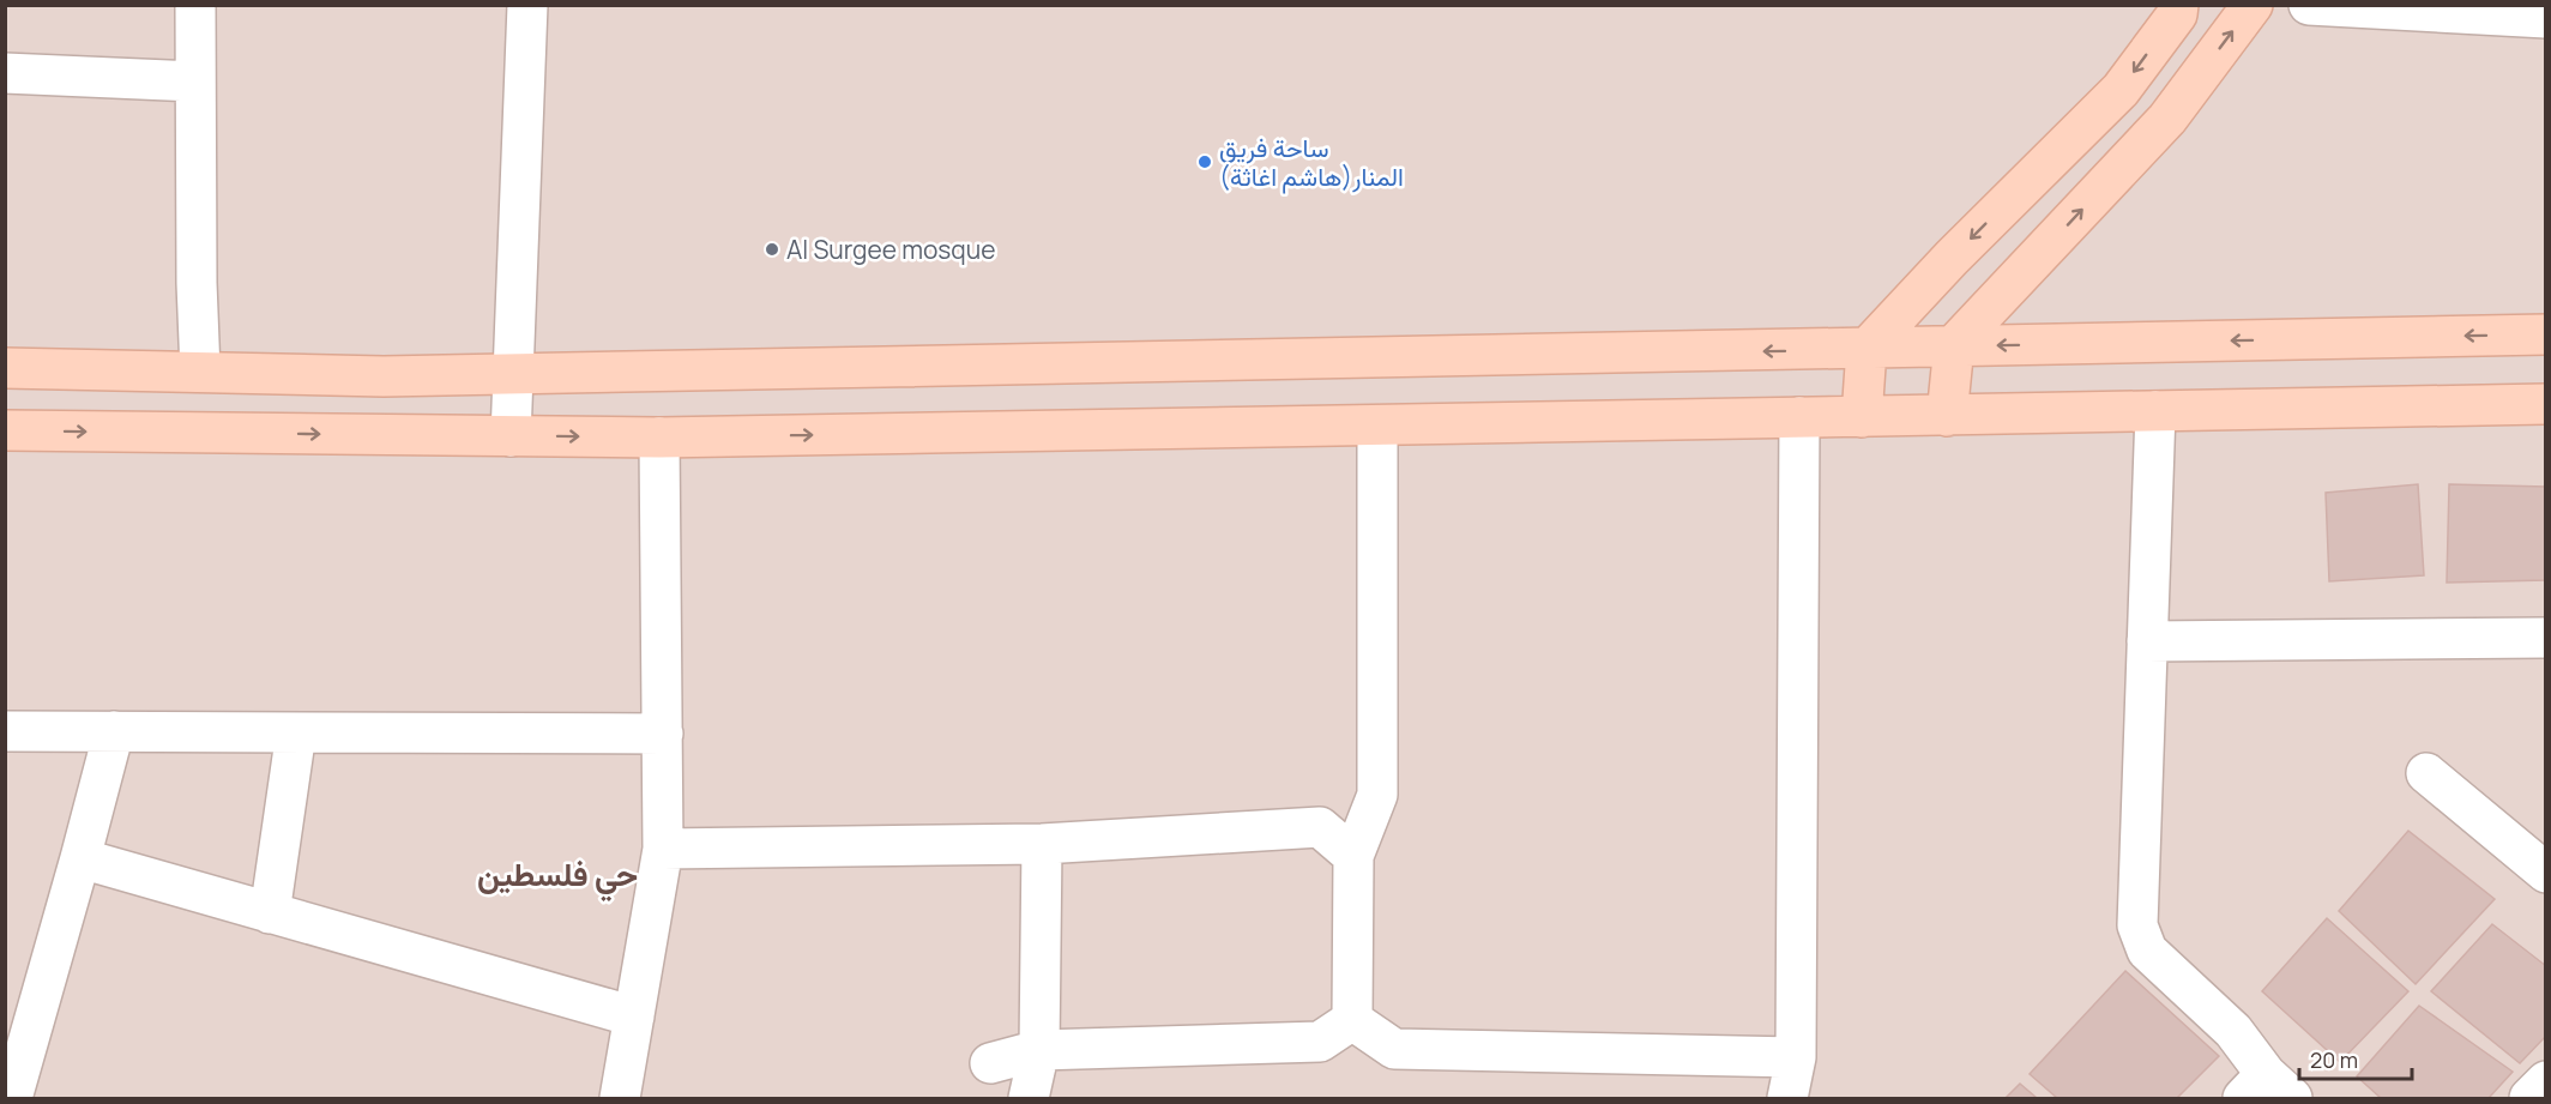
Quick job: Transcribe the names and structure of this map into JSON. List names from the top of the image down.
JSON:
{
  "districts": ["حي فلسطين"],
  "places": ["ساحة فريق المنار(هاشم اغاثة)", "Al Surgee mosque"],
  "scale_bar": "20 m"
}
